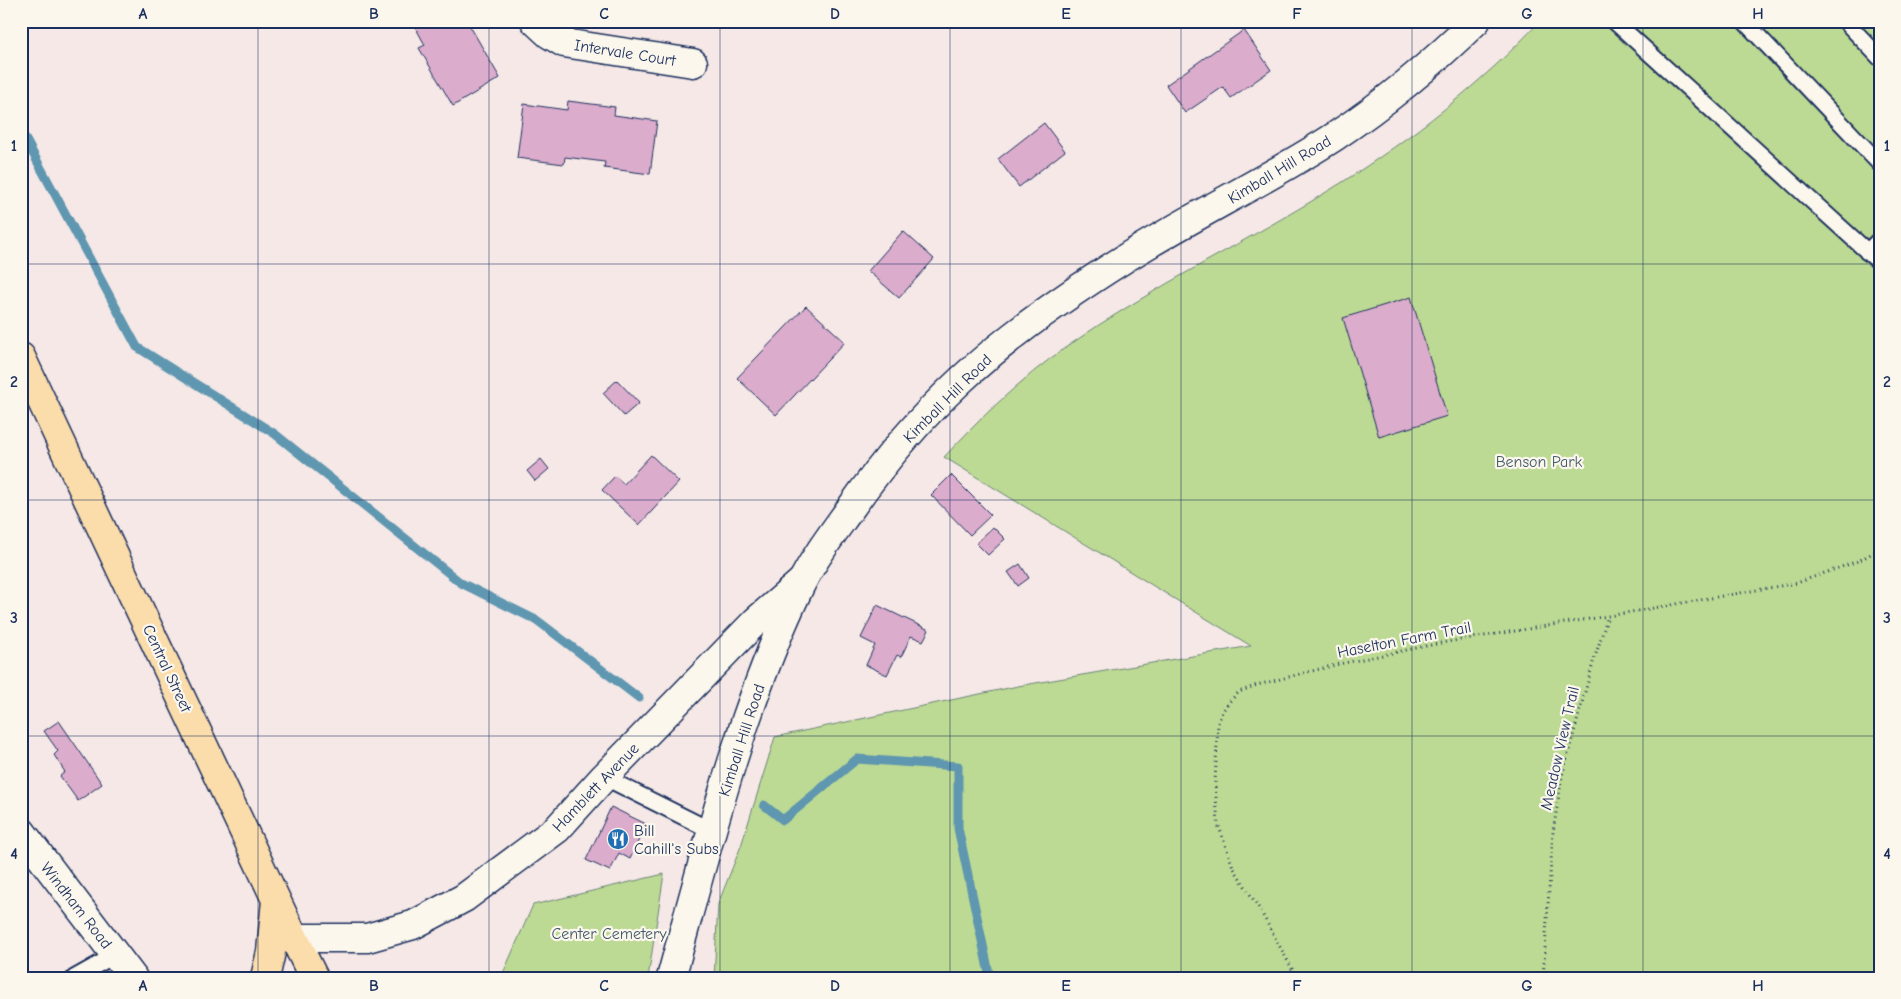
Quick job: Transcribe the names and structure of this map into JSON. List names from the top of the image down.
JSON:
{
  "streets": {
    "main road": ["Central Street"],
    "street": [
      "Intervale Court",
      "Kimball Hill Road",
      "Hamblett Avenue",
      "Windham Road"
    ],
    "path": ["Haselton Farm Trail", "Meadow View Trail"]
  },
  "crossings": [
    ["Kimball Hill Road", "Hamblett Avenue"],
    ["Haselton Farm Trail", "Meadow View Trail"],
    ["Central Street", "Hamblett Avenue"]
  ],
  "parks": ["Benson Park", "Center Cemetery"],
  "places": {
    "restaurant": ["Bill Cahill's Subs"]
  },
  "grid": {
    "columns": [
      "A",
      "B",
      "C",
      "D",
      "E",
      "F",
      "G",
      "H"
    ],
    "rows": [
      "1",
      "2",
      "3",
      "4"
    ]
  }
}
